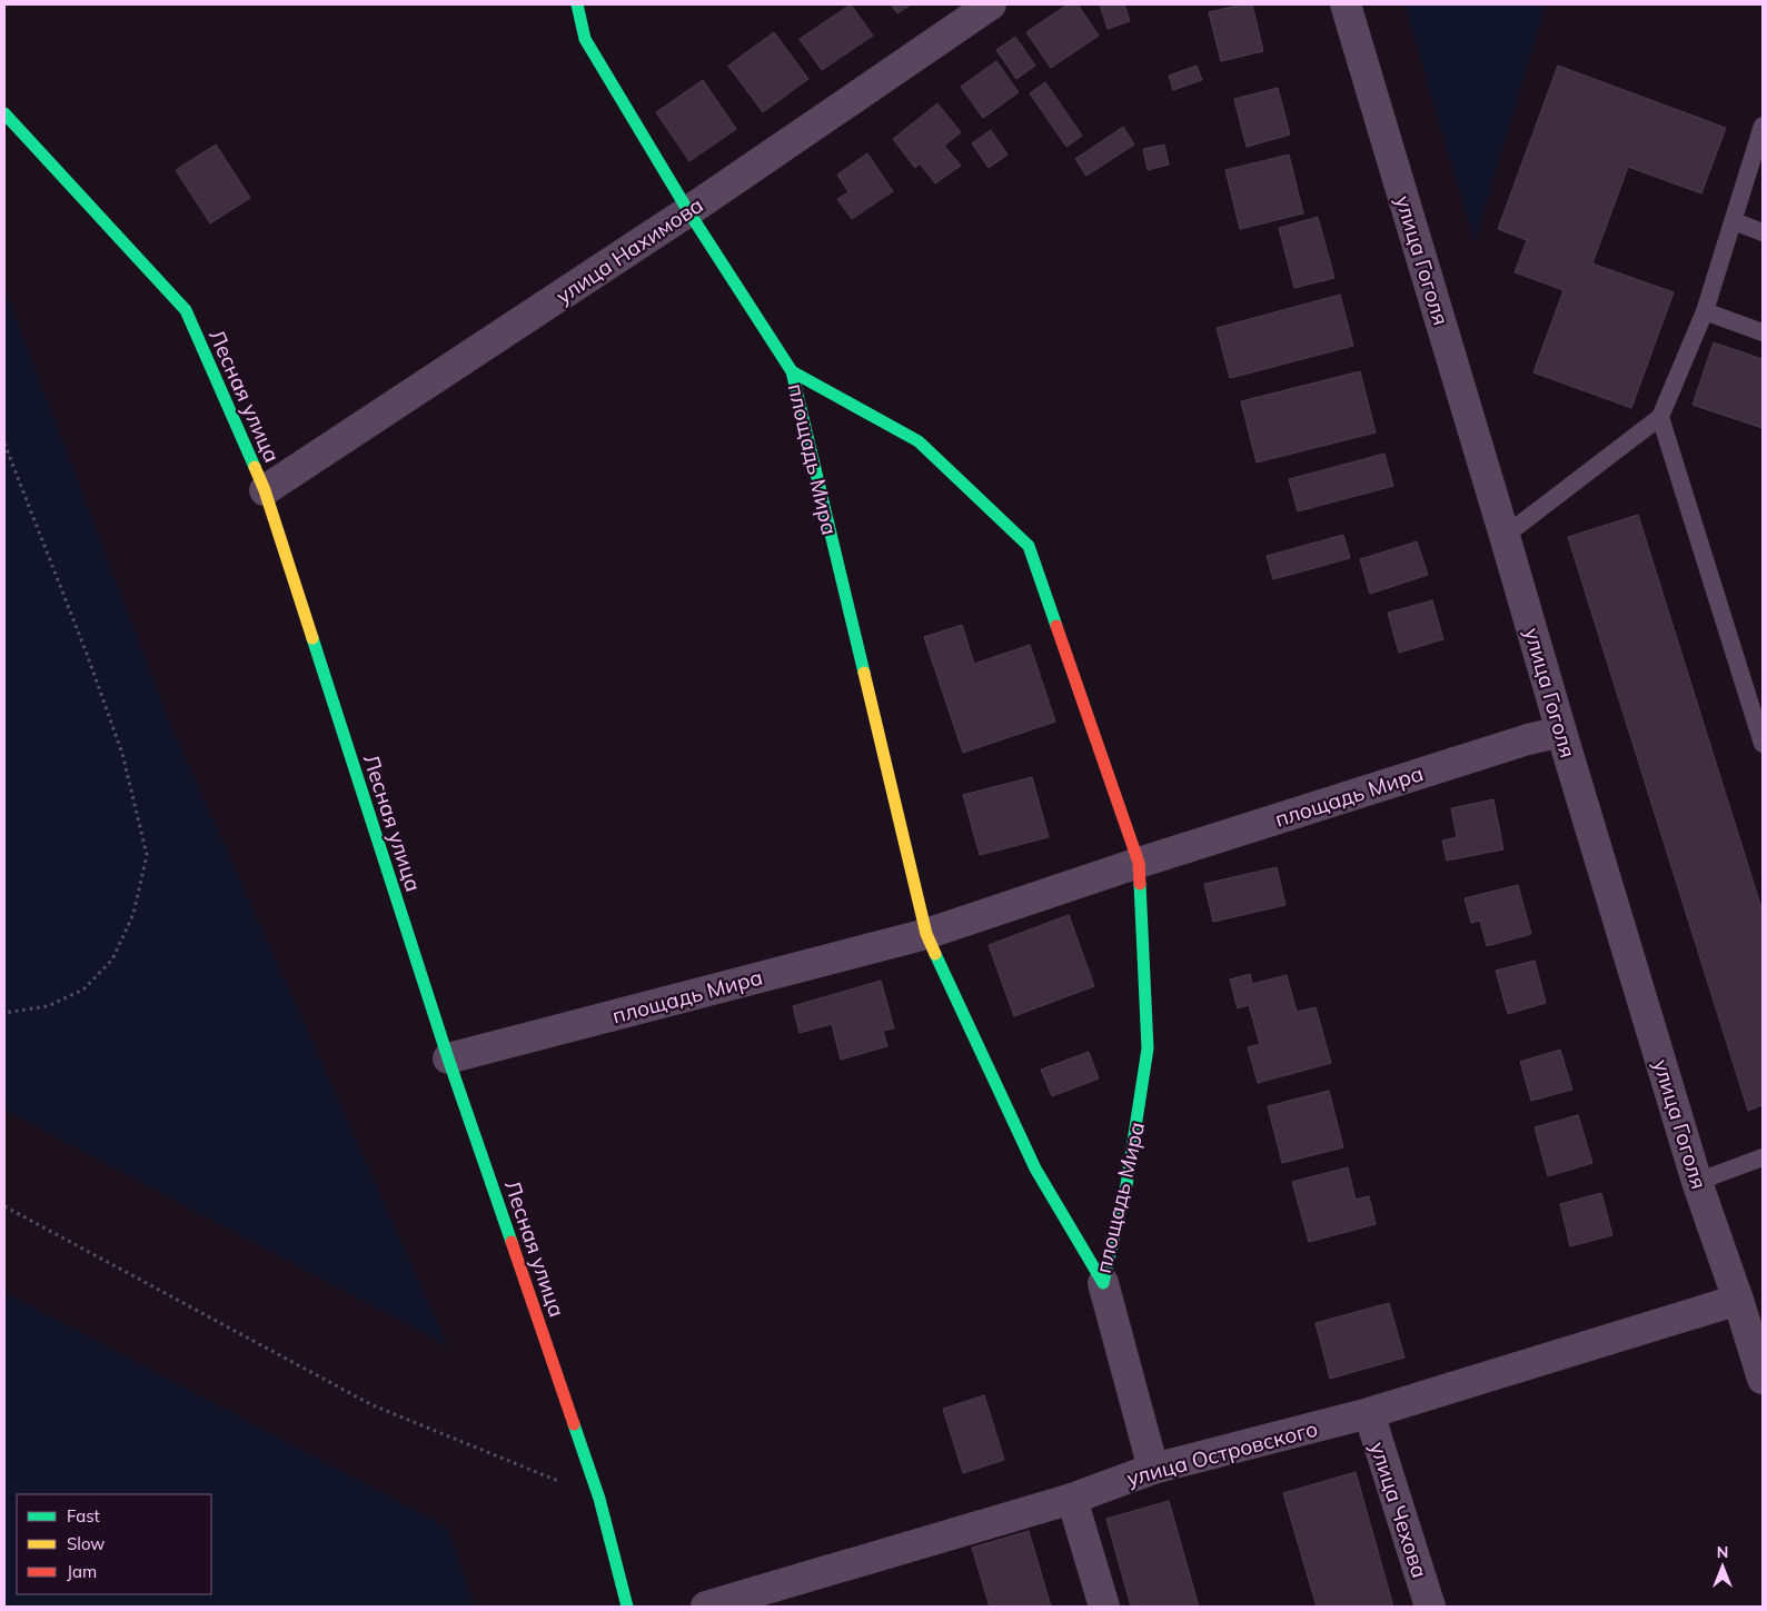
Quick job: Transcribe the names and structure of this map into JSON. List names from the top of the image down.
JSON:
{
  "streets": {
    "street": [
      "улица Нахимова",
      "улица Гоголя",
      "Лесная улица",
      "площадь Мира",
      "улица Островского",
      "улица Чехова"
    ]
  },
  "crossings": [
    ["улица Нахимова", "Лесная улица"],
    ["улица Гоголя", "площадь Мира"],
    ["улица Гоголя", "улица Островского"],
    ["Лесная улица", "площадь Мира"],
    ["улица Островского", "улица Чехова"]
  ],
  "legend": ["Fast", "Slow", "Jam"],
  "north": "top"
}
